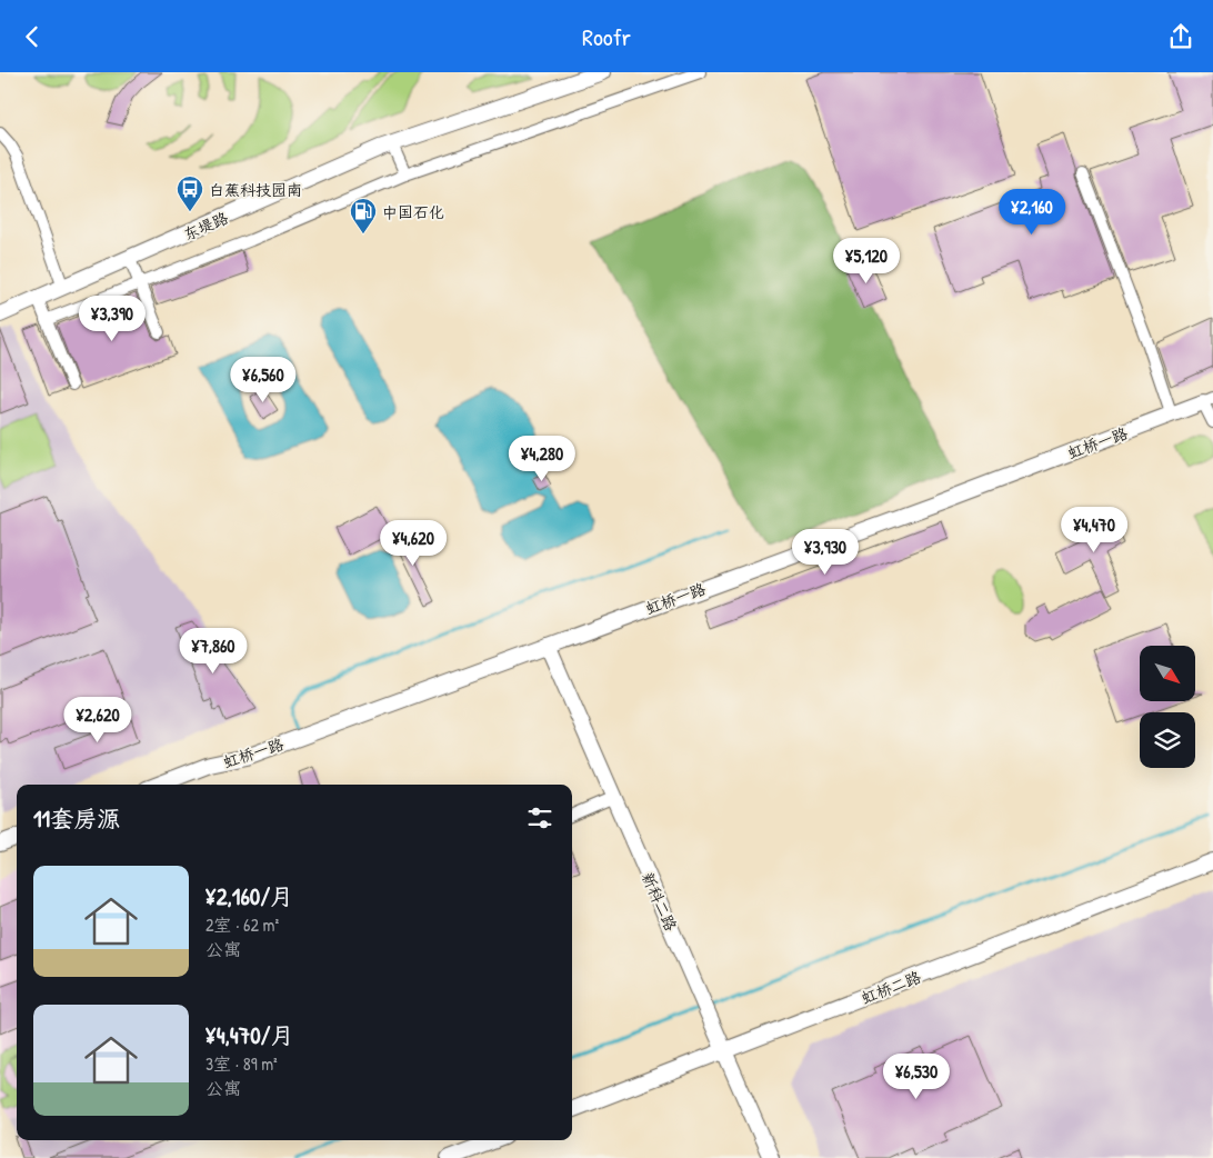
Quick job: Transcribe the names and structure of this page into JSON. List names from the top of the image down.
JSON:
{
  "streets": {
    "street": [
      "东堤路",
      "虹桥一路",
      "新科二路",
      "虹桥二路"
    ]
  },
  "crossings": [
    ["虹桥一路", "新科二路"],
    ["新科二路", "虹桥二路"]
  ],
  "places": {
    "bus stop": ["白蕉科技园南"],
    "fuel station": ["中国石化"]
  },
  "north": "bottom right",
  "page": {
    "header": "Roofr",
    "price": [
      "¥2,160",
      "¥5,120",
      "¥3,390",
      "¥6,560",
      "¥4,280",
      "¥4,470",
      "¥4,620",
      "¥3,930",
      "¥7,860",
      "¥2,620",
      "¥6,530"
    ],
    "heading": "11套房源",
    "list": [
      {
        "name": "¥2,160/月",
        "note": "2室 · 62 m² · 公寓"
      },
      {
        "name": "¥4,470/月",
        "note": "3室 · 89 m² · 公寓"
      }
    ]
  }
}
